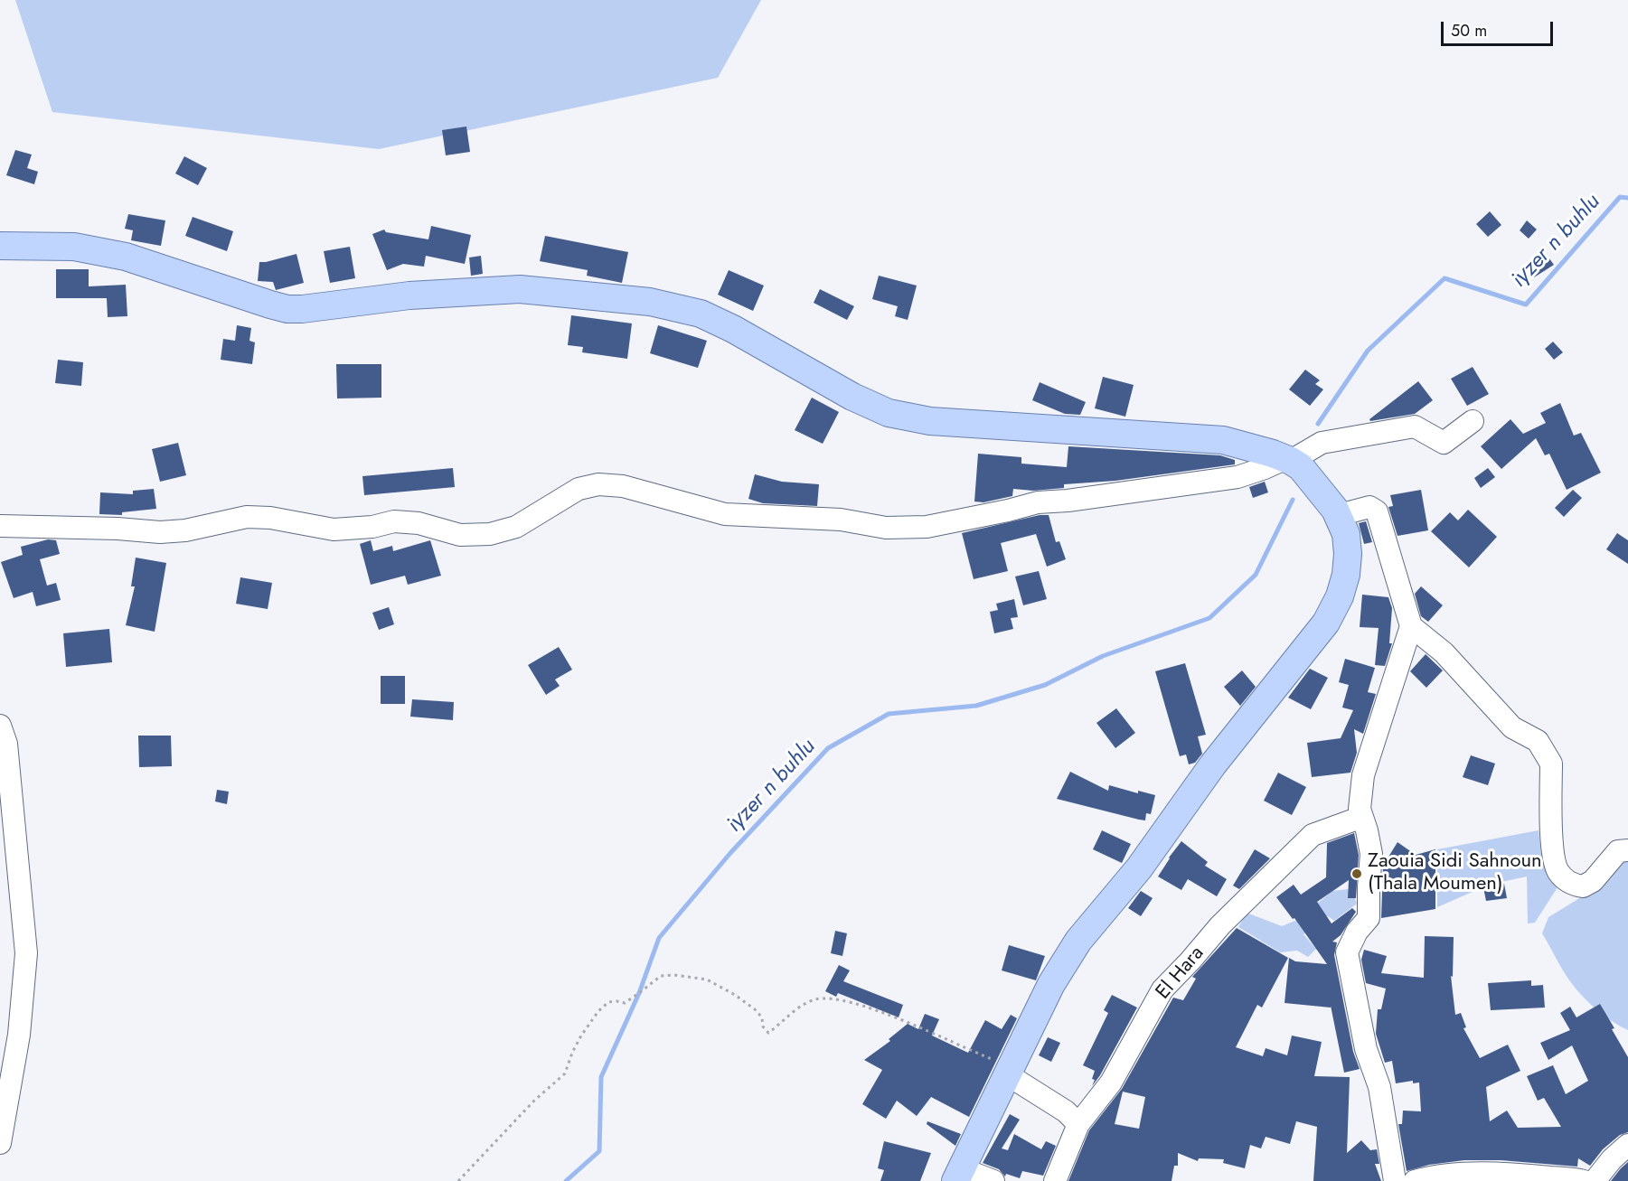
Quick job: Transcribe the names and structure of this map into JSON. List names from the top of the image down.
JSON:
{
  "streets": {
    "street": ["El Hara"]
  },
  "water": ["iγzer n buhlu"],
  "places": ["Zaouia Sidi Sahnoun (Thala Moumen)"],
  "scale_bar": "50 m"
}
